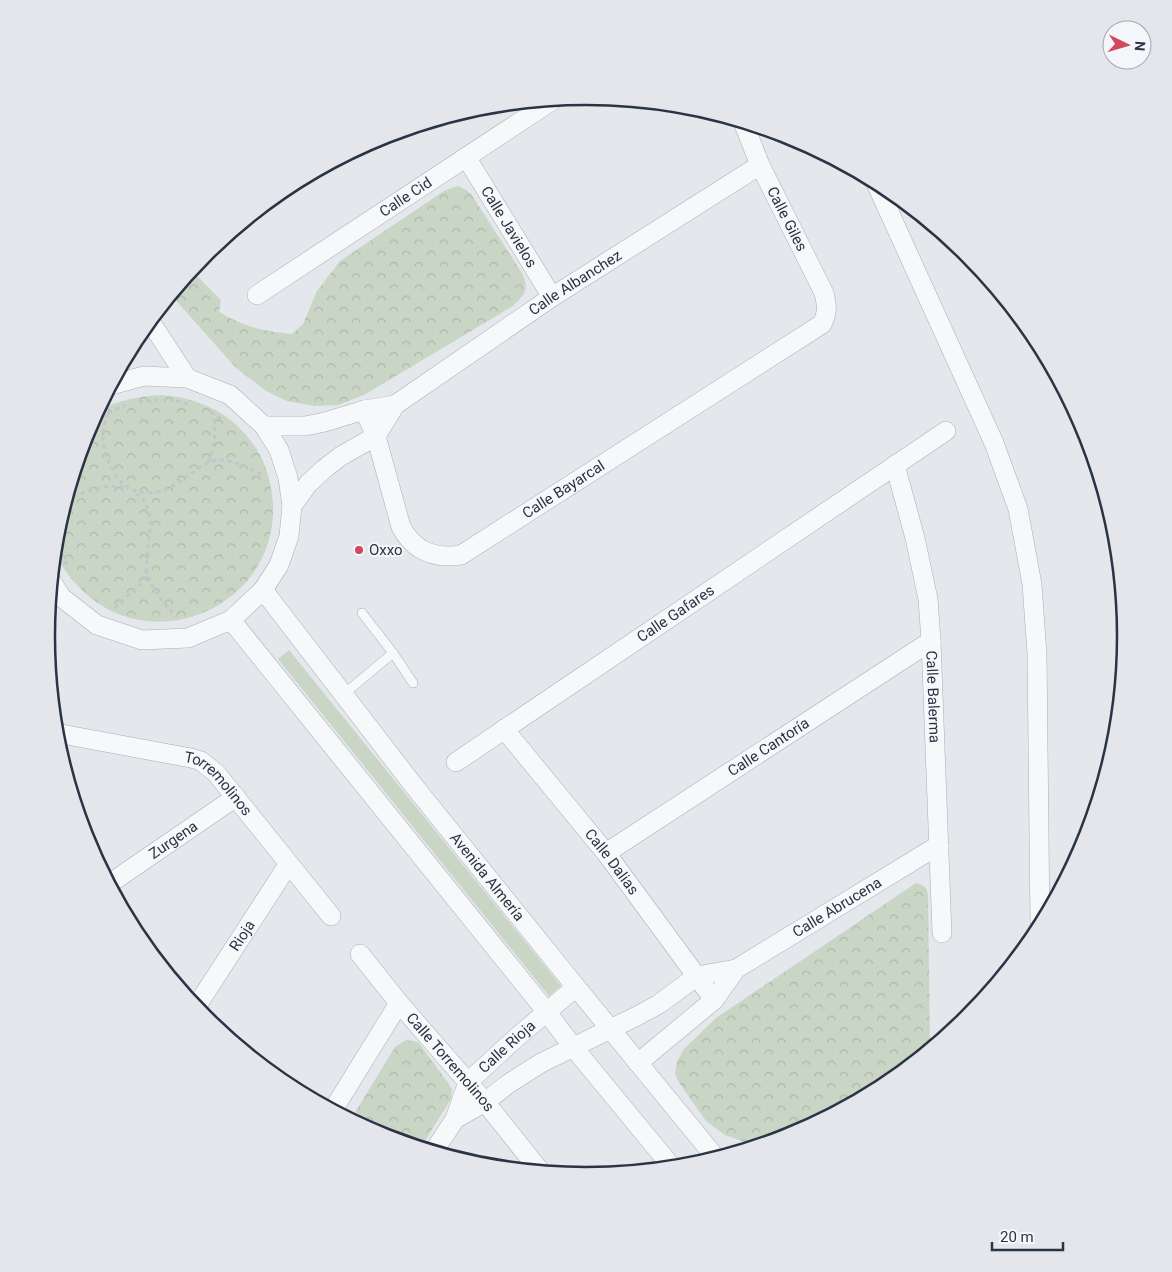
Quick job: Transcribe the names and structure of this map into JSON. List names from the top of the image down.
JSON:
{
  "streets": {
    "street": [
      "Calle Cid",
      "Calle Giles",
      "Calle Javielos",
      "Calle Albanchez",
      "Calle Bayarcal",
      "Calle Gafares",
      "Calle Balerma",
      "Calle Cantoría",
      "Torremolinos",
      "Zurgena",
      "Calle Dalias",
      "Avenida Almería",
      "Calle Abrucena",
      "Rioja",
      "Calle Rioja",
      "Calle Torremolinos"
    ]
  },
  "crossings": [
    ["Calle Cid", "Calle Javielos"],
    ["Calle Giles", "Calle Albanchez"],
    ["Calle Giles", "Calle Bayarcal"],
    ["Calle Javielos", "Calle Albanchez"],
    ["Calle Albanchez", "Calle Bayarcal"],
    ["Calle Gafares", "Calle Balerma"],
    ["Calle Gafares", "Calle Dalias"],
    ["Calle Balerma", "Calle Cantoría"],
    ["Calle Balerma", "Calle Abrucena"],
    ["Calle Cantoría", "Calle Dalias"],
    ["Torremolinos", "Zurgena"],
    ["Torremolinos", "Rioja"],
    ["Calle Dalias", "Calle Abrucena"],
    ["Avenida Almería", "Calle Abrucena"],
    ["Avenida Almería", "Calle Rioja"],
    ["Calle Abrucena", "Calle Rioja"],
    ["Calle Rioja", "Calle Torremolinos"]
  ],
  "places": ["Oxxo"],
  "scale_bar": "20 m",
  "north": "right"
}
